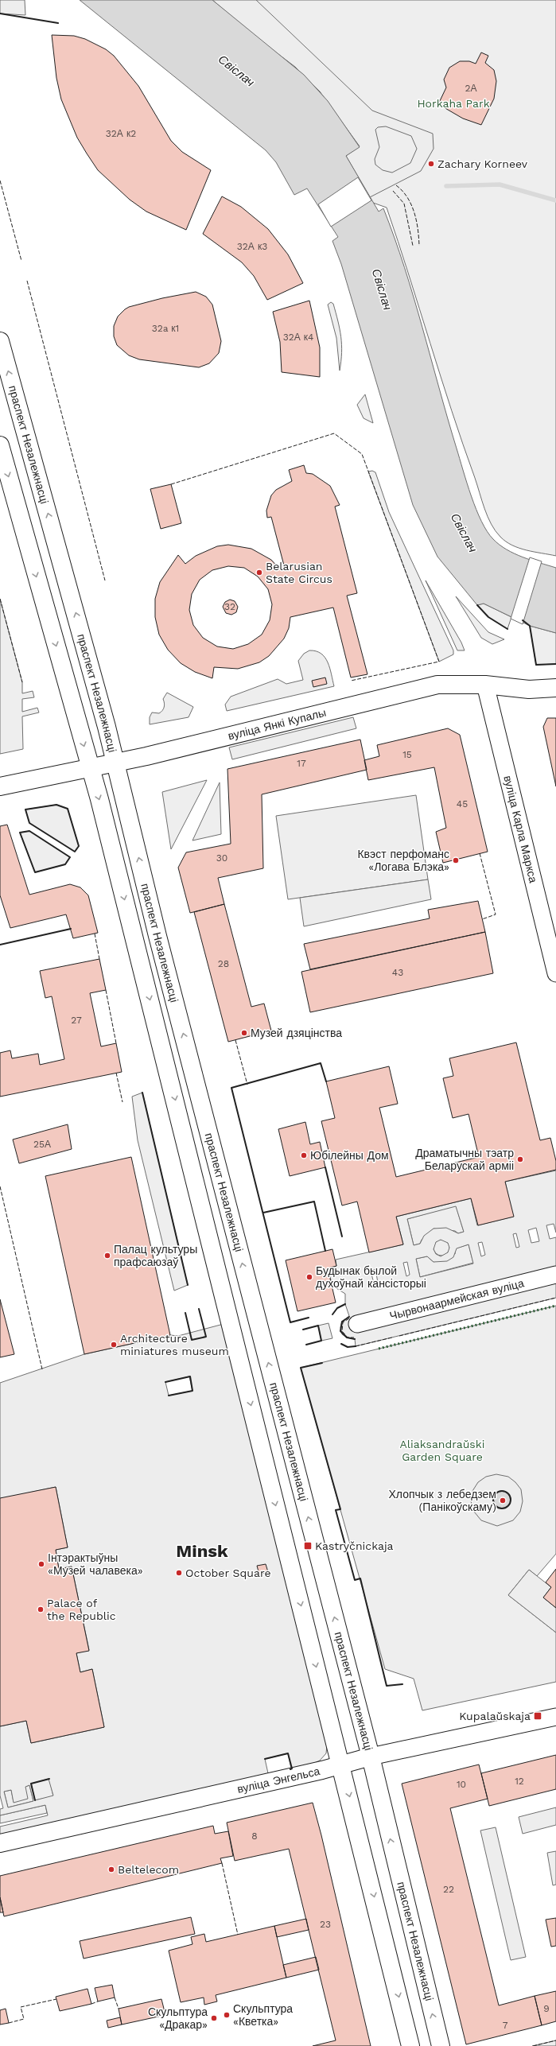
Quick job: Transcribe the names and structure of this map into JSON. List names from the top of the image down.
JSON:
{
  "streets": {
    "main road": ["праспект Незалежнасці", "вуліца Янкі Купалы", "вуліца Энгельса"],
    "street": ["вуліца Карла Маркса", "Чырвонаармейская вуліца"]
  },
  "crossings": [
    ["праспект Незалежнасці", "вуліца Янкі Купалы"],
    ["праспект Незалежнасці", "вуліца Энгельса"],
    ["вуліца Янкі Купалы", "вуліца Карла Маркса"]
  ],
  "districts": ["Minsk"],
  "water": ["Свіслач"],
  "parks": ["Horkaha Park", "Aliaksandraŭski Garden Square"],
  "places": {
    "other": [
      "Zachary Korneev",
      "Belarusian State Circus",
      "Квэст перфоманс «Логава Блэка»",
      "Музей дзяцінства",
      "Юбілейны Дом",
      "Драматычны тэатр Беларускай арміі",
      "Палац культуры прафсаюзаў",
      "Будынак былой духоўнай кансісторыі",
      "Architecture miniatures museum",
      "Хлопчык з лебедзем (Панікоўскаму)",
      "Інтэрактыўны «Музей чалавека»",
      "October Square",
      "Palace of the Republic",
      "Beltelecom",
      "Скульптура «Кветка»",
      "Скульптура «Дракар»"
    ],
    "transit": ["Kastryčnickaja", "Kupalaŭskaja"]
  },
  "house_numbers": [
    "2А",
    "32А к2",
    "32А к3",
    "32a к1",
    "32А к4",
    "32",
    "15",
    "17",
    "45",
    "30",
    "28",
    "43",
    "27",
    "25А",
    "12",
    "10",
    "8",
    "22",
    "23",
    "9",
    "7"
  ]
}
